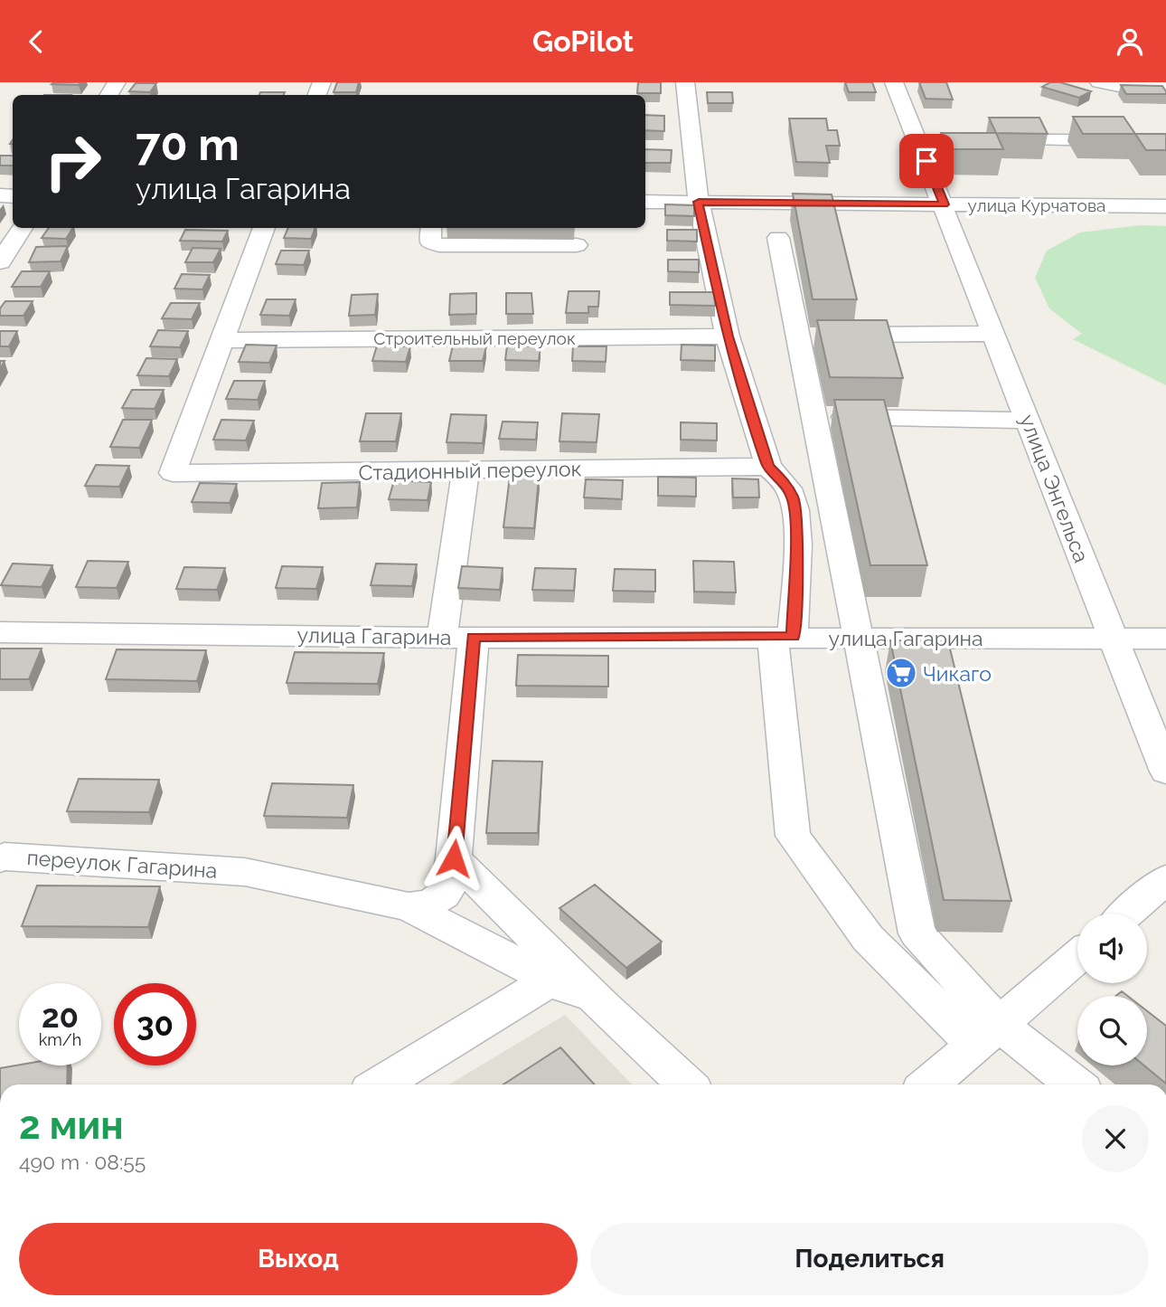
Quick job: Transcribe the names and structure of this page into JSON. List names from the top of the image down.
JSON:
{
  "streets": {
    "street": [
      "улица Курчатова",
      "Строительный переулок",
      "Стадионный переулок",
      "улица Энгельса",
      "улица Гагарина",
      "переулок Гагарина"
    ]
  },
  "crossings": [
    ["улица Курчатова", "улица Энгельса"],
    ["Строительный переулок", "Стадионный переулок"],
    ["улица Энгельса", "улица Гагарина"]
  ],
  "places": {
    "supermarket": ["Чикаго"]
  },
  "page": {
    "header": "GoPilot",
    "turn": ["70 m", "улица Гагарина"],
    "speed": "20 km/h",
    "limit": "30",
    "heading": ["2 мин", "490 m · 08:55"],
    "buttons": ["Выход", "Поделиться"]
  }
}
